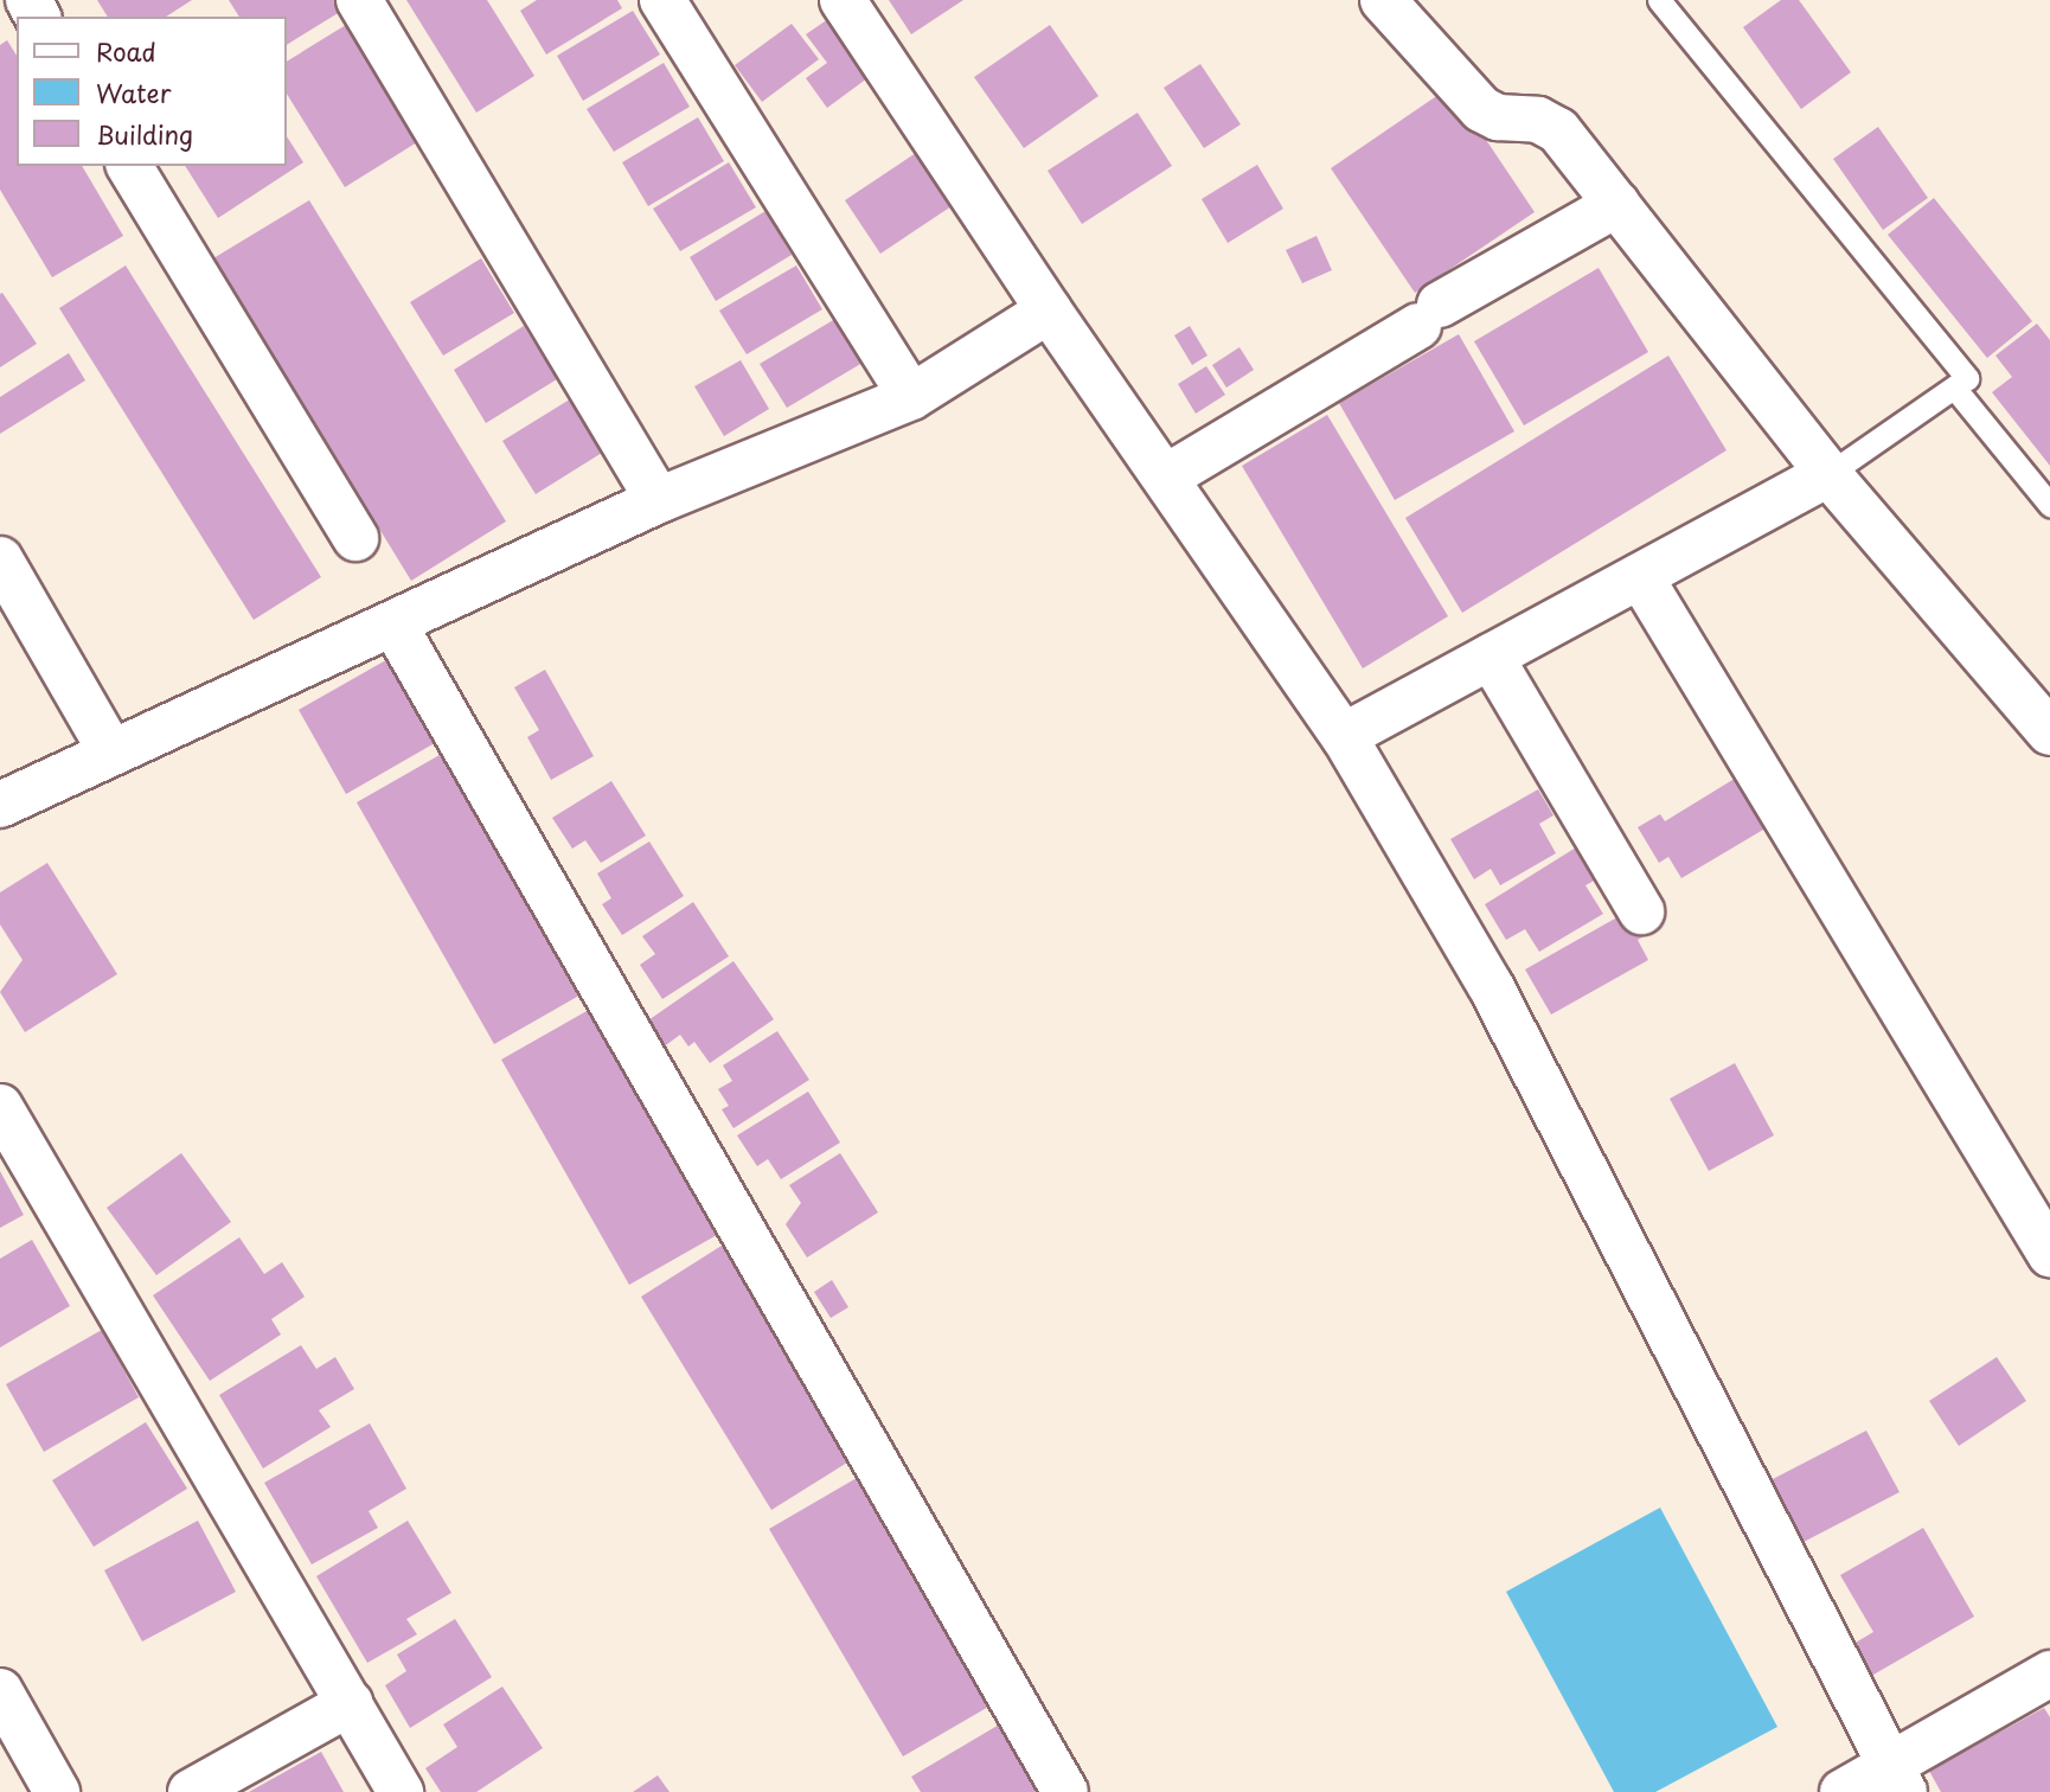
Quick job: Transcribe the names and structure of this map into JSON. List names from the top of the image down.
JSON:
{
  "legend": ["Road", "Water", "Building"]
}
